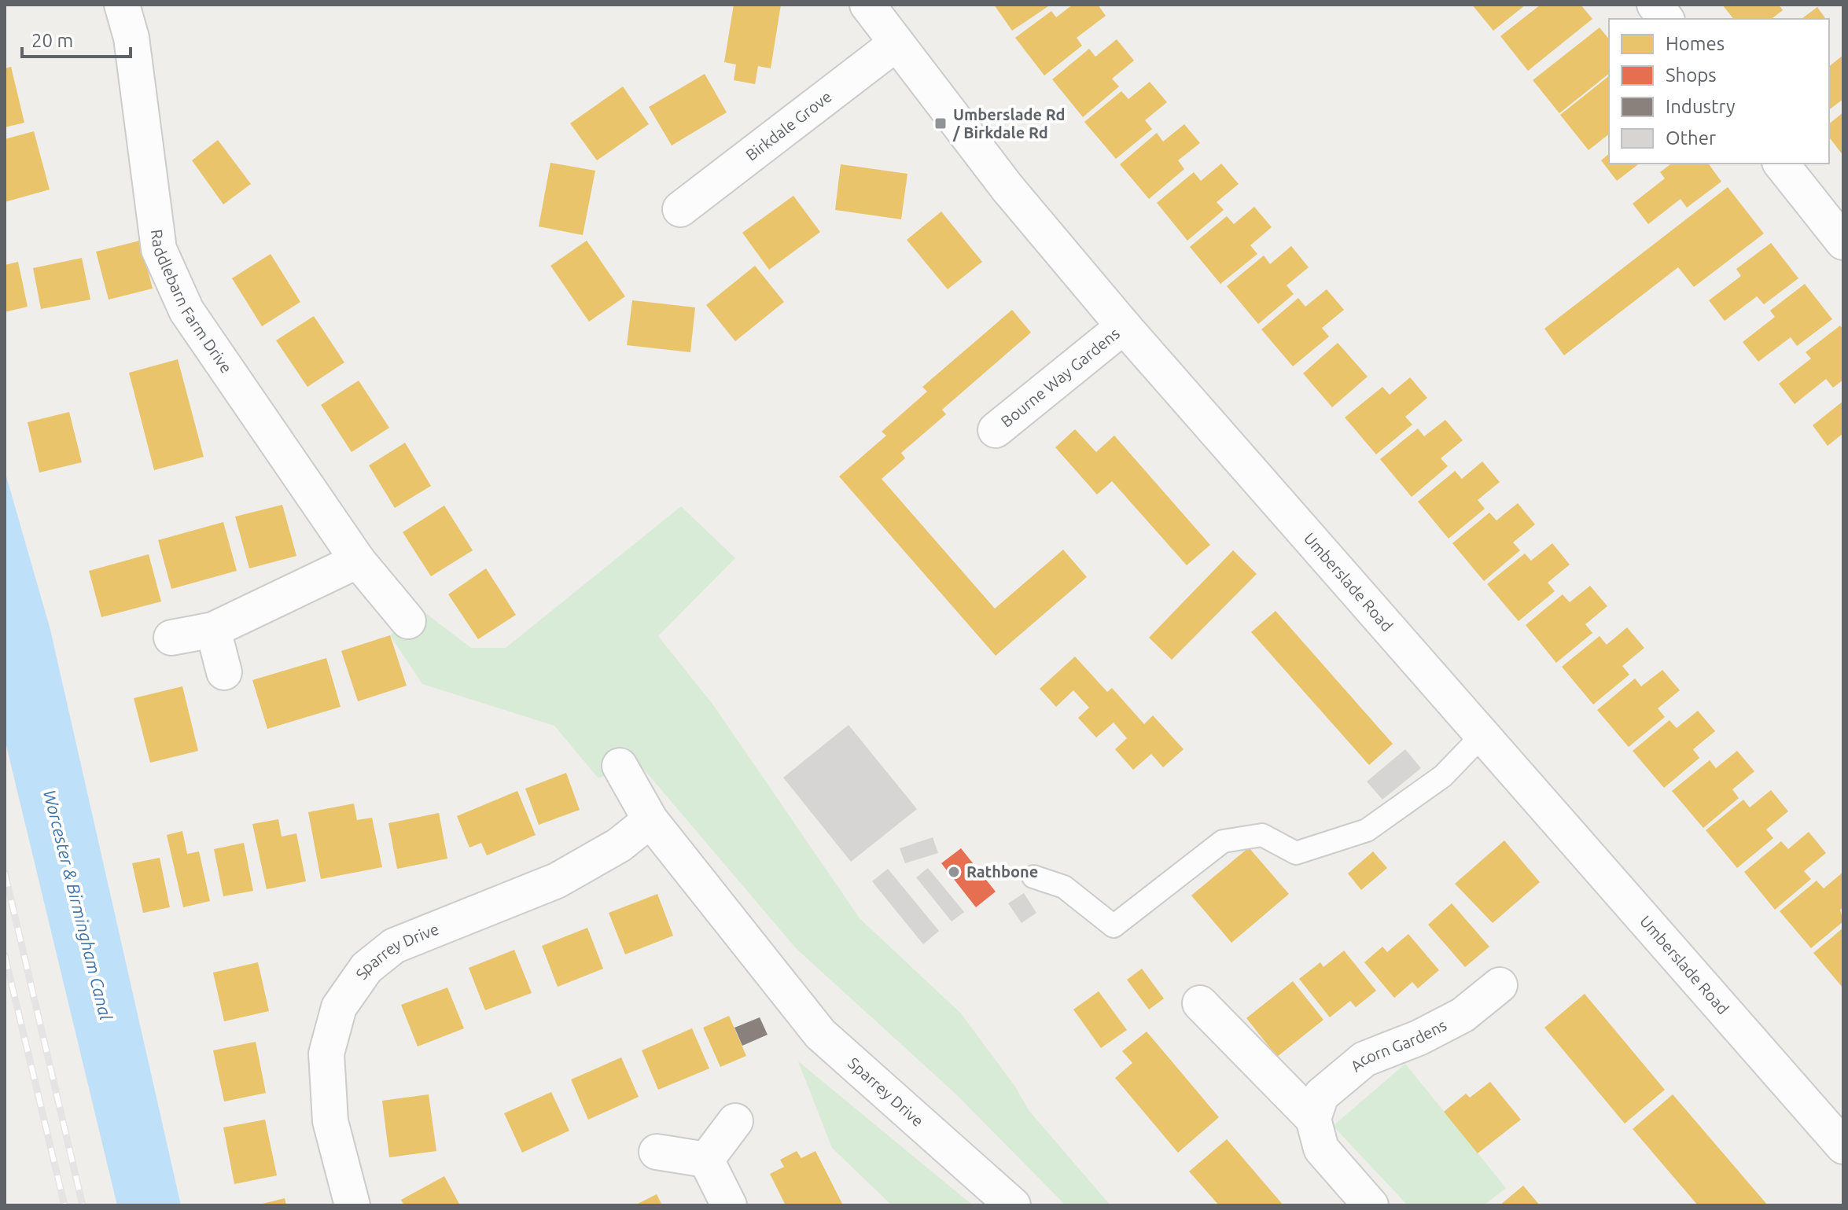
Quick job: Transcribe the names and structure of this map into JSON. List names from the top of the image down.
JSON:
{
  "streets": {
    "street": [
      "Birkdale Grove",
      "Raddlebarn Farm Drive",
      "Bourne Way Gardens",
      "Umberslade Road",
      "Sparrey Drive",
      "Acorn Gardens"
    ]
  },
  "crossings": [
    ["Birkdale Grove", "Umberslade Road"],
    ["Bourne Way Gardens", "Umberslade Road"]
  ],
  "water": ["Worcester & Birmingham Canal"],
  "places": {
    "transit": ["Umberslade Rd / Birkdale Rd"],
    "other": ["Rathbone"]
  },
  "legend": [
    "Homes",
    "Shops",
    "Industry",
    "Other"
  ],
  "scale_bar": "20 m"
}
